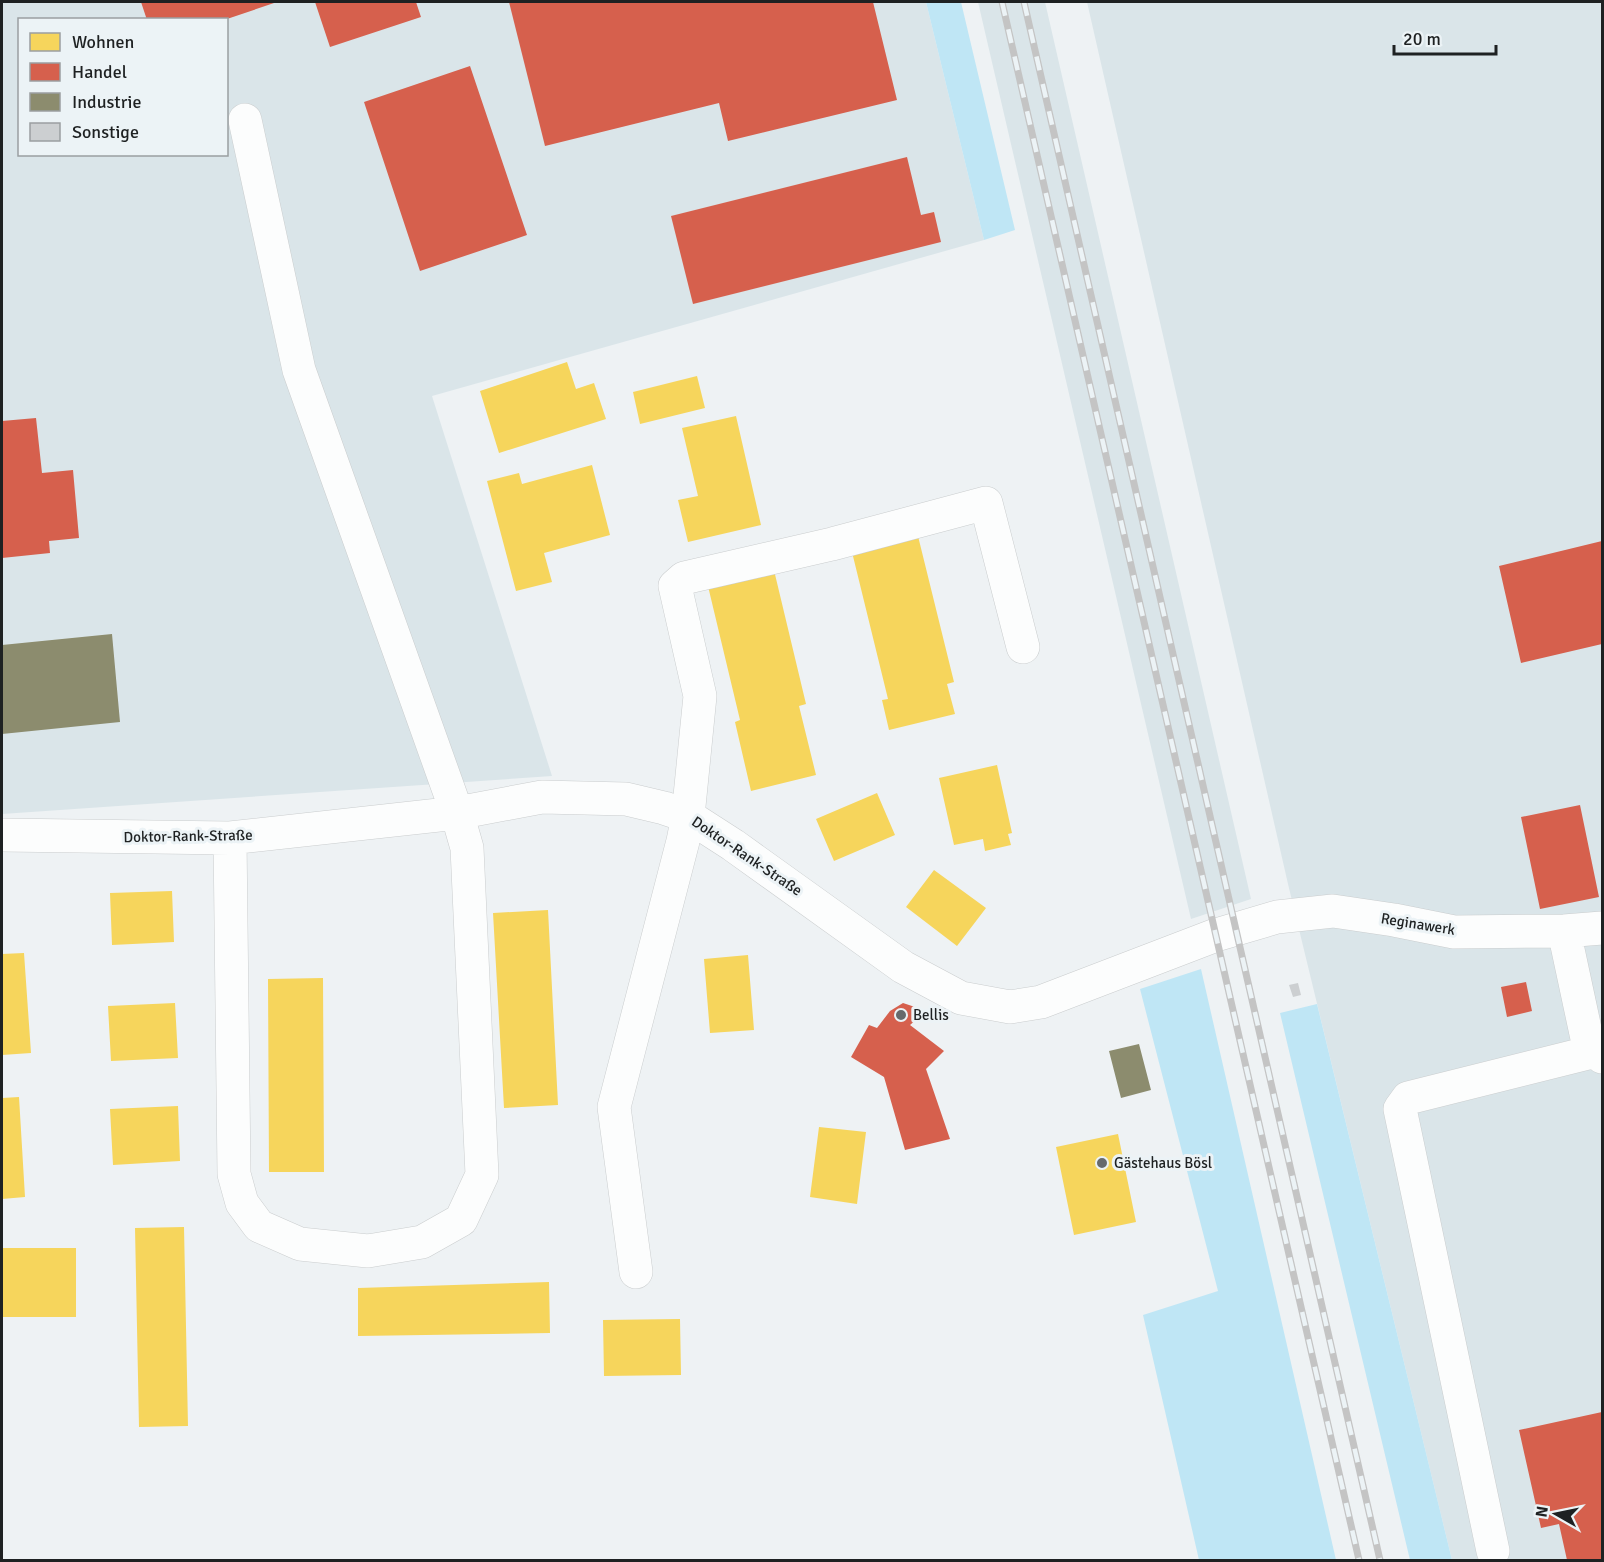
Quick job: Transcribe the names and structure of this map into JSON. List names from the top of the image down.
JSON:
{
  "streets": {
    "street": ["Doktor-Rank-Straße", "Reginawerk"]
  },
  "crossings": [
    ["Doktor-Rank-Straße", "Reginawerk"]
  ],
  "places": ["Bellis", "Gästehaus Bösl"],
  "legend": [
    "Wohnen",
    "Handel",
    "Industrie",
    "Sonstige"
  ],
  "scale_bar": "20 m",
  "north": "left"
}
